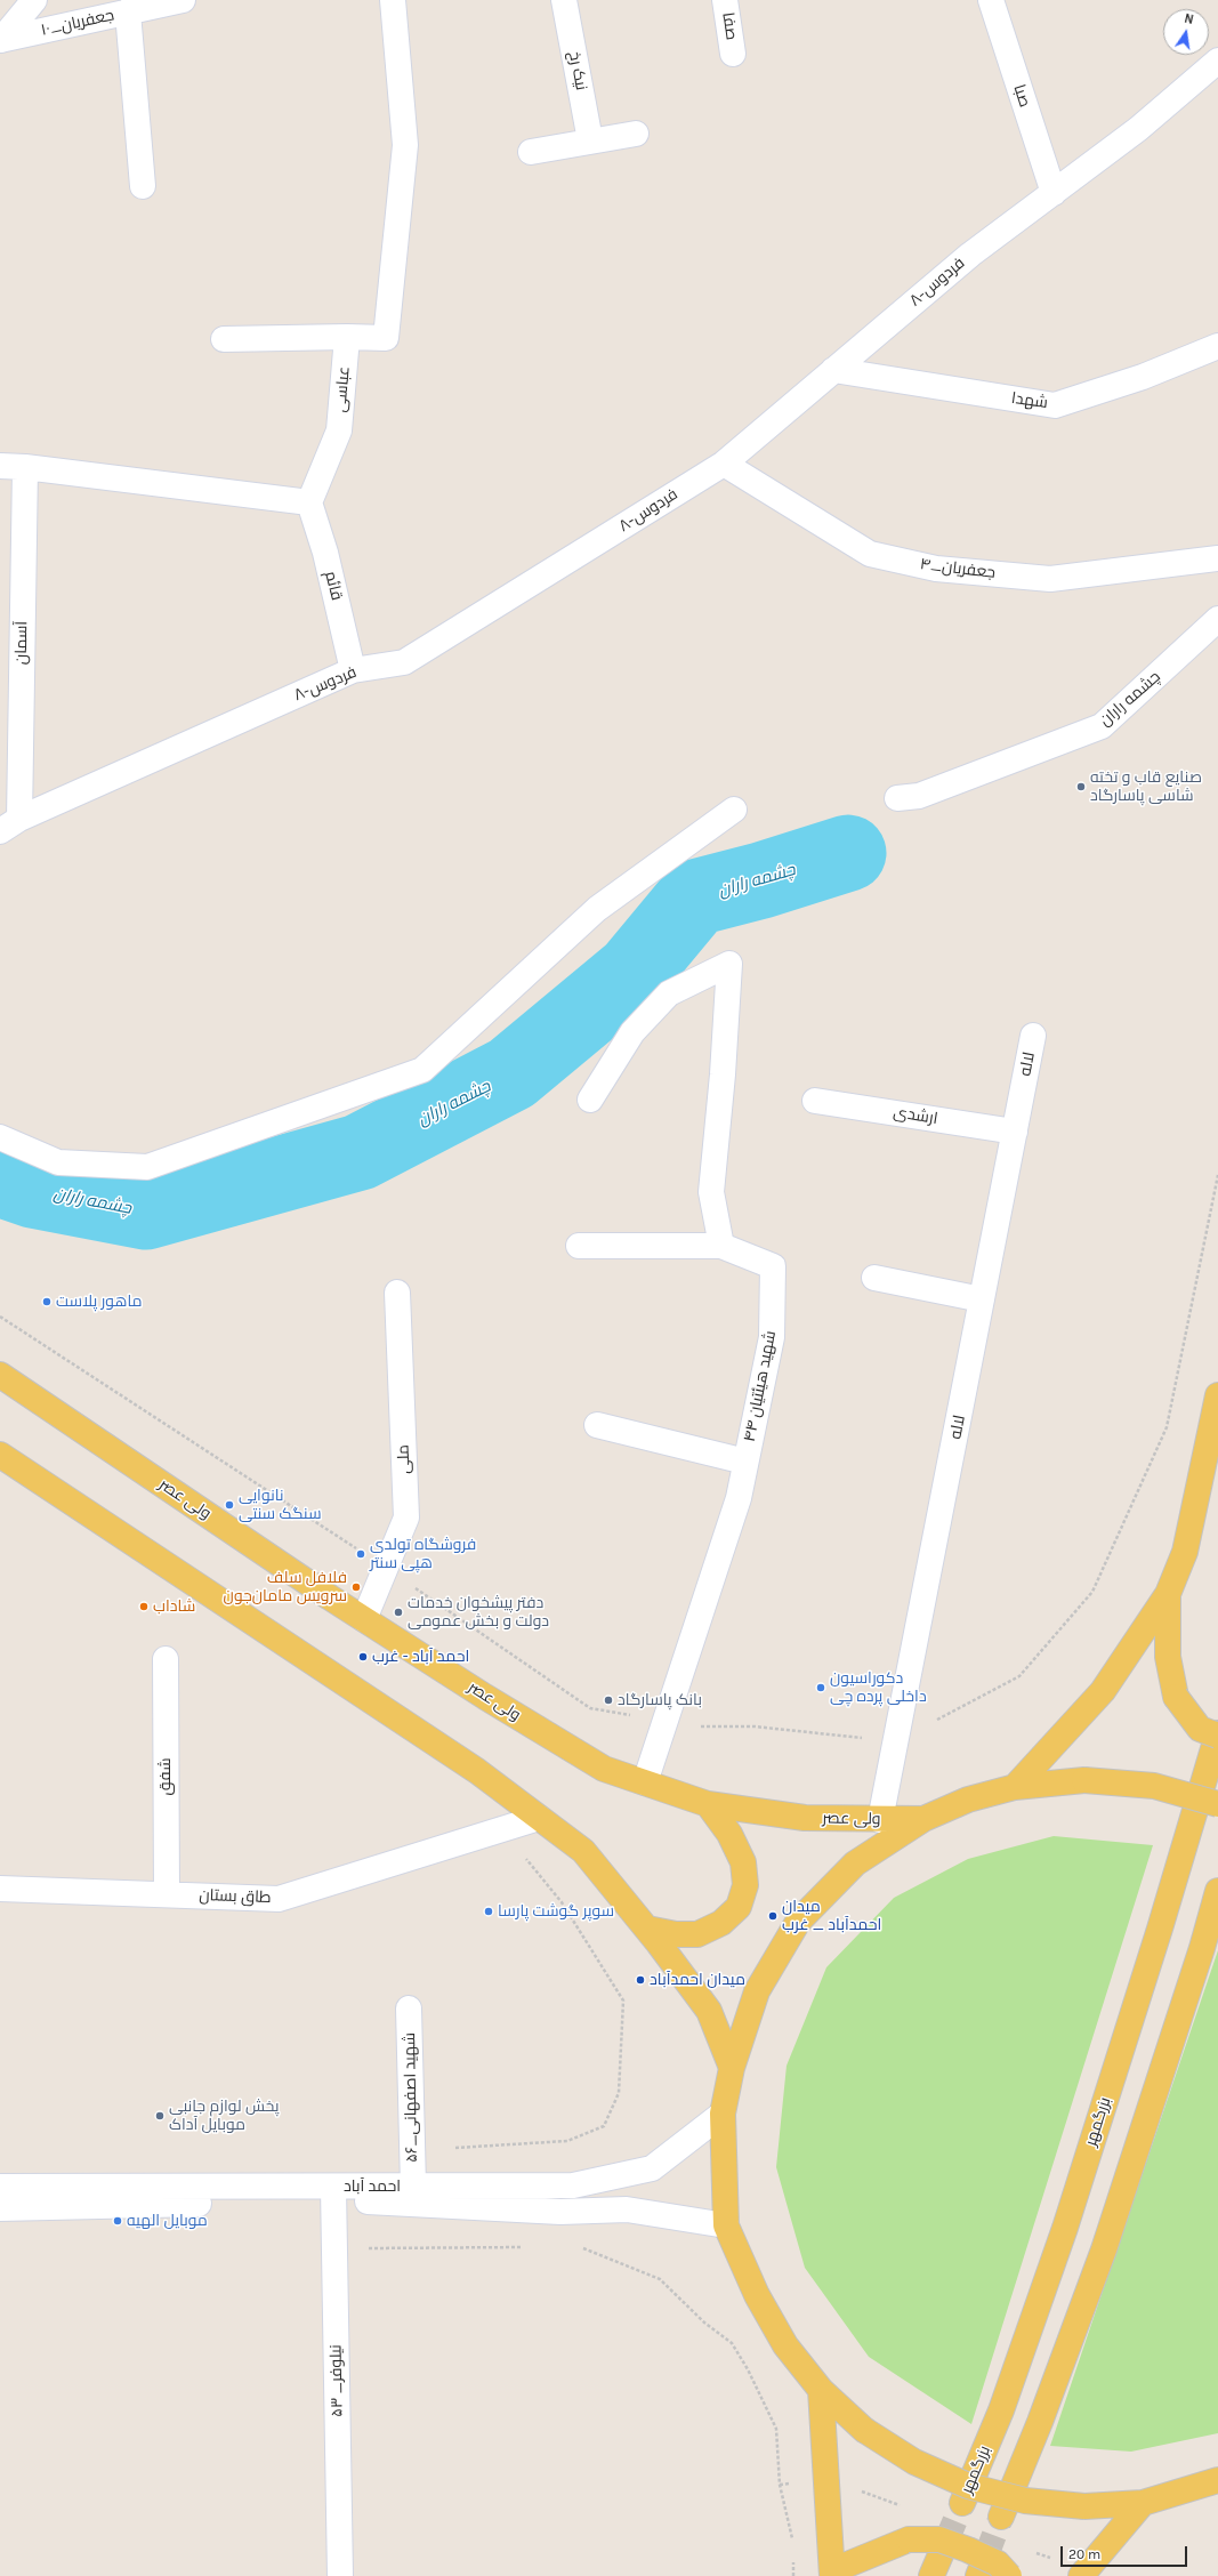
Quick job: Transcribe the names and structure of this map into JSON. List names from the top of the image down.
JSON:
{
  "streets": {
    "main road": ["ولی عصر", "بزرگمهر"],
    "street": [
      "۱۰_جعفریان",
      "صفا",
      "نیک رخ",
      "صبا",
      "۸-فردوس",
      "عباسی",
      "شهدا",
      "۴_جعفریان",
      "قائم",
      "آسمان",
      "چشمه راران",
      "لاله",
      "ارشدی",
      "شهید هیئتیان ۴۴",
      "ملی",
      "شفق",
      "طاق بستان",
      "۵۶_شهید اصفهانی",
      "احمد آباد",
      "۵۳ _نیلوفر"
    ]
  },
  "crossings": [
    ["صبا", "۸-فردوس"],
    ["۸-فردوس", "شهدا"],
    ["۸-فردوس", "۴_جعفریان"],
    ["۸-فردوس", "قائم"],
    ["۸-فردوس", "آسمان"],
    ["عباسی", "قائم"],
    ["لاله", "ارشدی"],
    ["لاله", "ولی عصر"],
    ["شهید هیئتیان ۴۴", "ولی عصر"],
    ["ملی", "ولی عصر"],
    ["شفق", "طاق بستان"],
    ["۵۶_شهید اصفهانی", "احمد آباد"],
    ["احمد آباد", "۵۳ _نیلوفر"]
  ],
  "water": ["چشمه راران"],
  "places": [
    "صنایع قاب و تخته شاسی پاسارگاد",
    "ماهور پلاست",
    "نانوایی سنگک سنتی",
    "فروشگاه تولدی هپی سنتر",
    "فلافل سلف سرویس مامان‌جون",
    "شاداب",
    "دفتر پیشخوان خدمات دولت و بخش عمومی",
    "احمد آباد - غرب",
    "دکوراسیون داخلی پرده چی",
    "بانک پاسارگاد",
    "سوپر گوشت پارسا",
    "میدان احمدآباد _ غرب",
    "میدان احمدآباد",
    "پخش لوازم جانبی موبایل آداک",
    "موبایل الهیه"
  ],
  "scale_bar": "20 m",
  "north": "top"
}
